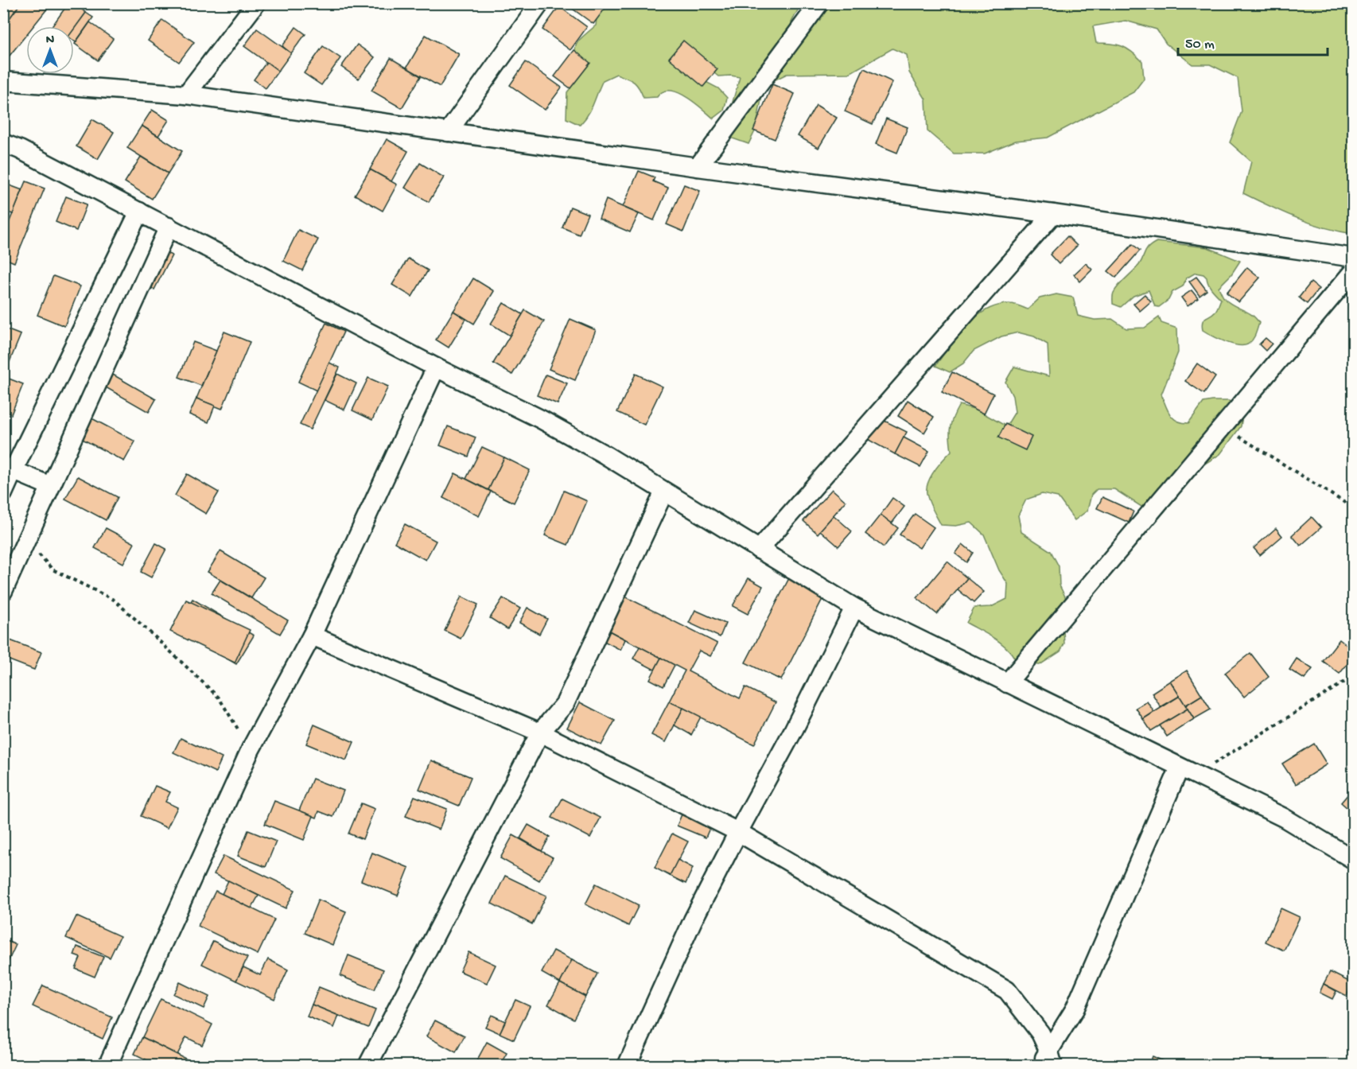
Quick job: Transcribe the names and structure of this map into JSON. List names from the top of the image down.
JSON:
{
  "scale_bar": "50 m",
  "north": "top"
}
